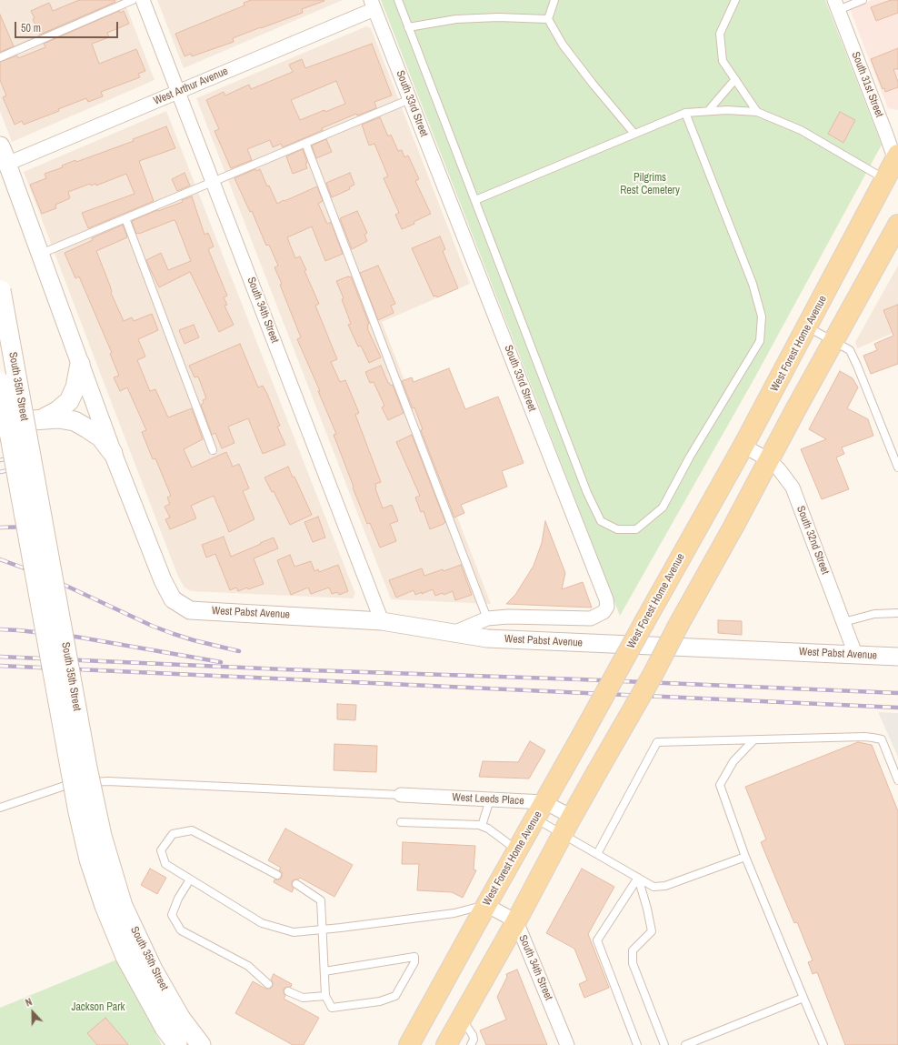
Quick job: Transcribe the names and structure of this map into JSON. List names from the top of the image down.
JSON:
{
  "streets": {
    "main road": ["West Forest Home Avenue", "South 35th Street"],
    "street": [
      "South 31st Street",
      "West Arthur Avenue",
      "South 33rd Street",
      "South 34th Street",
      "South 32nd Street",
      "West Pabst Avenue",
      "West Leeds Place"
    ]
  },
  "crossings": [
    ["South 31st Street", "West Forest Home Avenue"],
    ["West Arthur Avenue", "South 33rd Street"],
    ["West Arthur Avenue", "South 34th Street"],
    ["South 33rd Street", "West Pabst Avenue"],
    ["South 34th Street", "West Forest Home Avenue"],
    ["South 34th Street", "West Pabst Avenue"],
    ["West Forest Home Avenue", "South 32nd Street"],
    ["West Forest Home Avenue", "West Leeds Place"],
    ["South 32nd Street", "West Pabst Avenue"]
  ],
  "parks": ["Pilgrims Rest Cemetery", "Jackson Park"],
  "scale_bar": "50 m",
  "north": "top"
}
